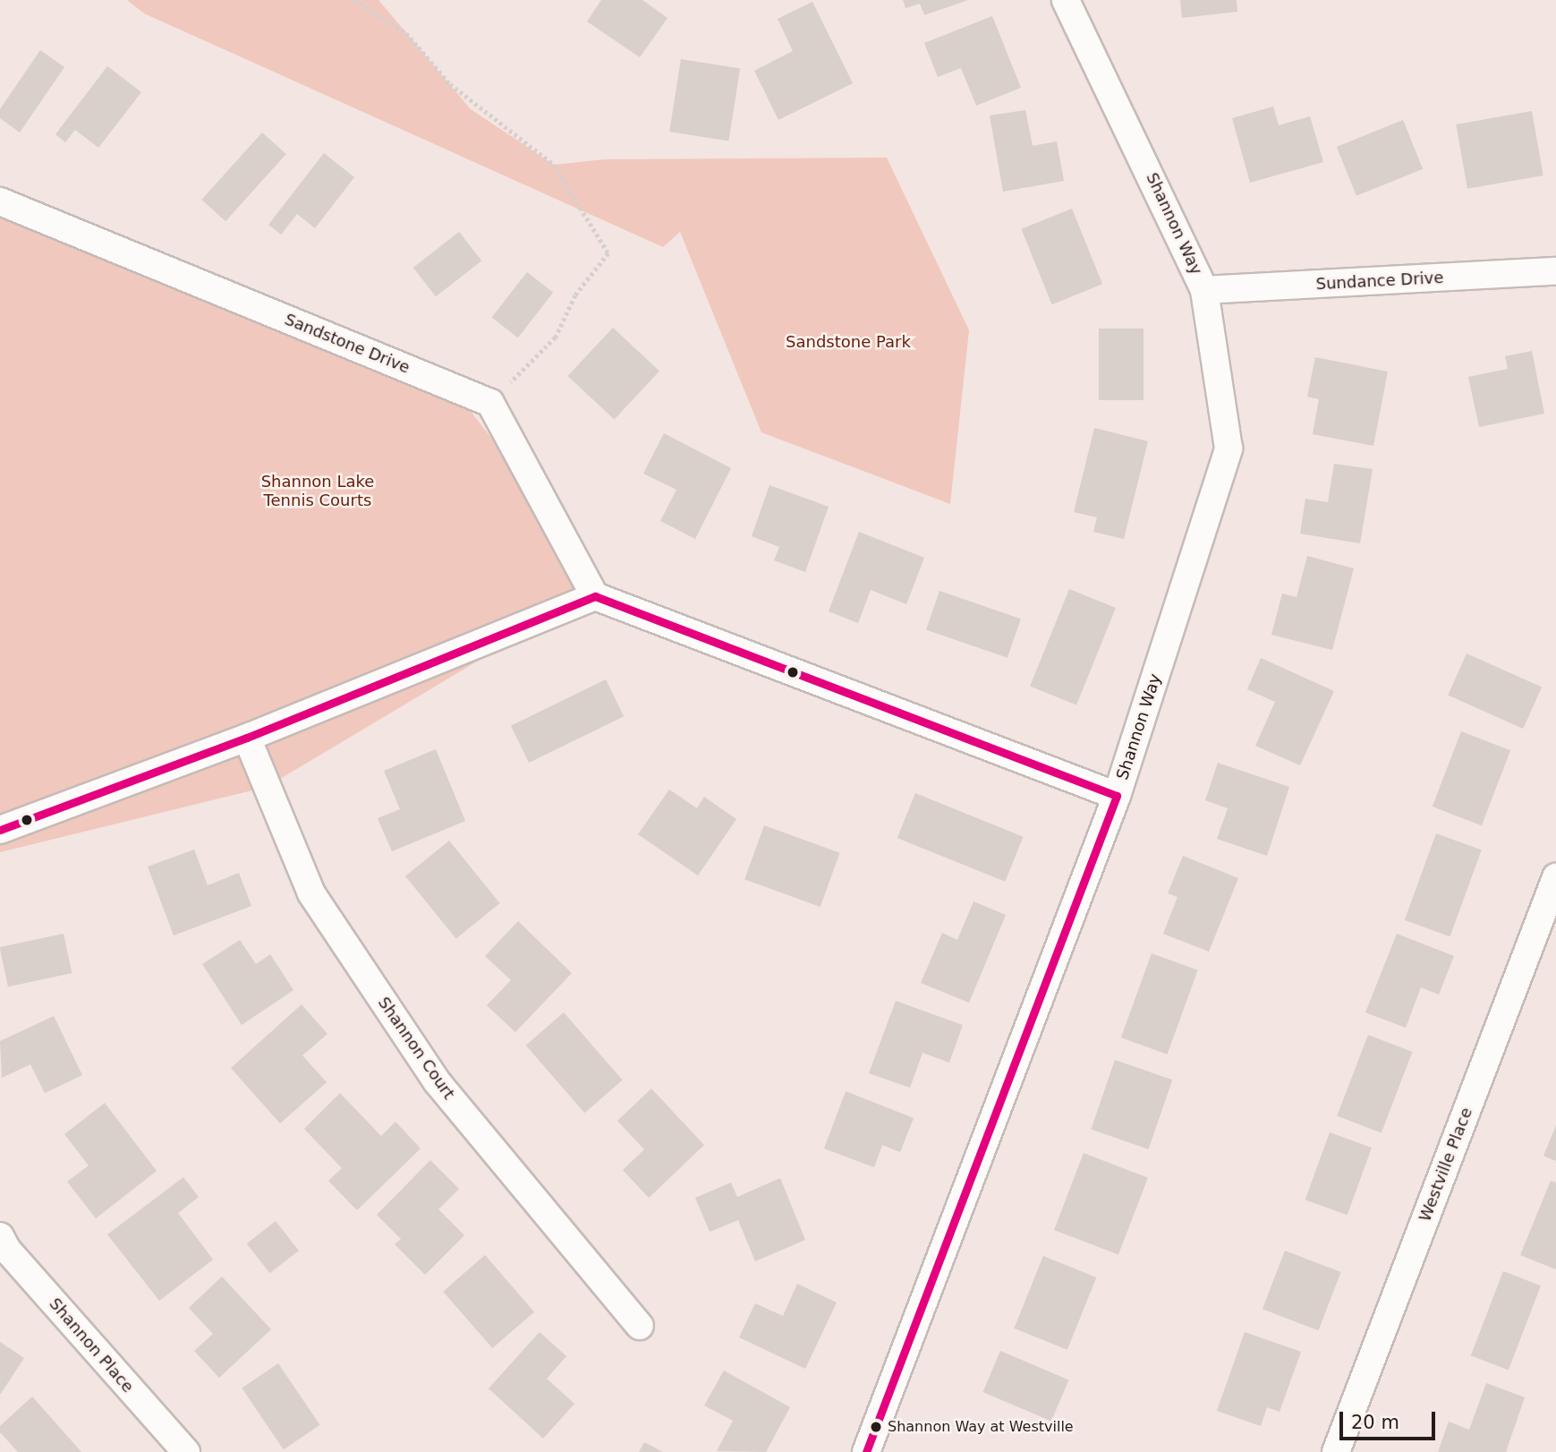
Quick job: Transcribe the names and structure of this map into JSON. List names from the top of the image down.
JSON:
{
  "streets": {
    "street": [
      "Shannon Way",
      "Sundance Drive",
      "Sandstone Drive",
      "Shannon Court",
      "Westville Place",
      "Shannon Place"
    ]
  },
  "crossings": [
    ["Shannon Way", "Sundance Drive"]
  ],
  "parks": ["Sandstone Park", "Shannon Lake Tennis Courts"],
  "places": ["Shannon Way at Westville"],
  "scale_bar": "20 m"
}
